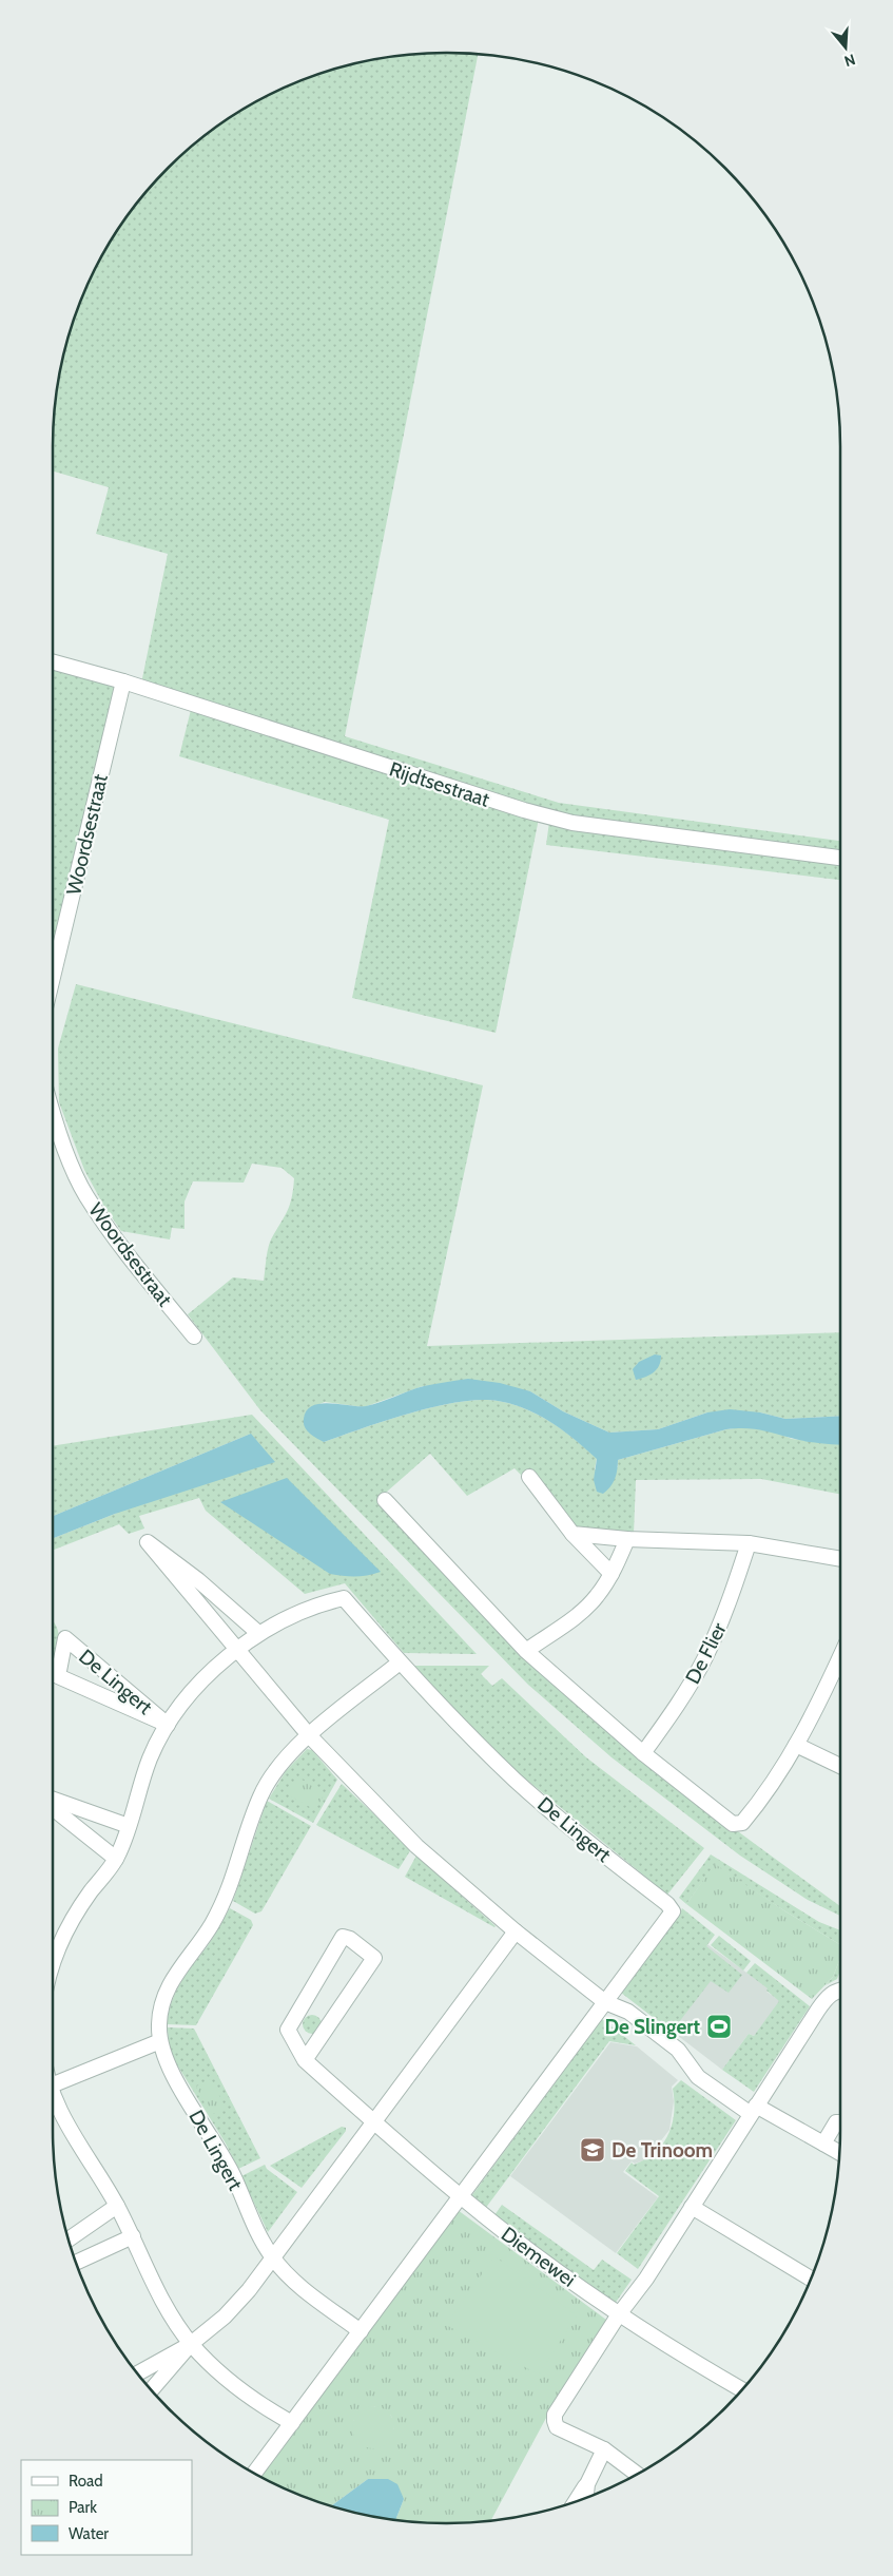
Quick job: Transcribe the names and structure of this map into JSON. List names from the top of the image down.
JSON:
{
  "streets": {
    "street": [
      "Rijdtsestraat",
      "Woordsestraat",
      "De Flier",
      "De Lingert",
      "Diemewei"
    ]
  },
  "crossings": [
    ["Rijdtsestraat", "Woordsestraat"],
    ["De Lingert", "Diemewei"]
  ],
  "places": {
    "sports": ["De Slingert"],
    "school or university": ["De Trinoom"]
  },
  "legend": ["Road", "Park", "Water"],
  "north": "bottom"
}
